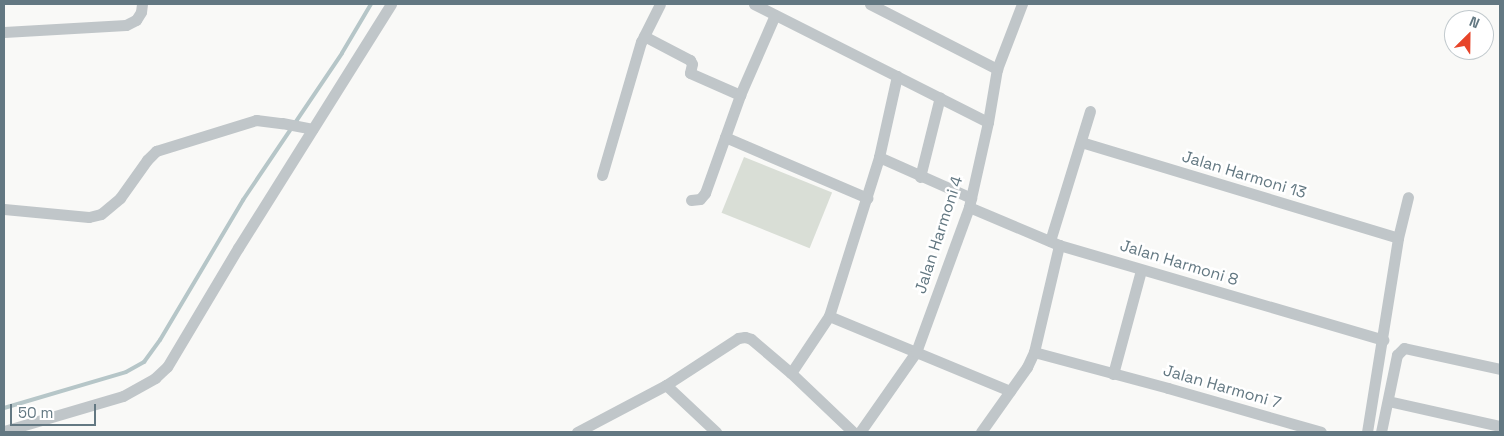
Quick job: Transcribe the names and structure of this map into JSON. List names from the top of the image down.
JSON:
{
  "streets": {
    "street": [
      "Jalan Harmoni 13",
      "Jalan Harmoni 4",
      "Jalan Harmoni 8",
      "Jalan Harmoni 7"
    ]
  },
  "crossings": [
    ["Jalan Harmoni 4", "Jalan Harmoni 8"]
  ],
  "scale_bar": "50 m",
  "north": "top right"
}
